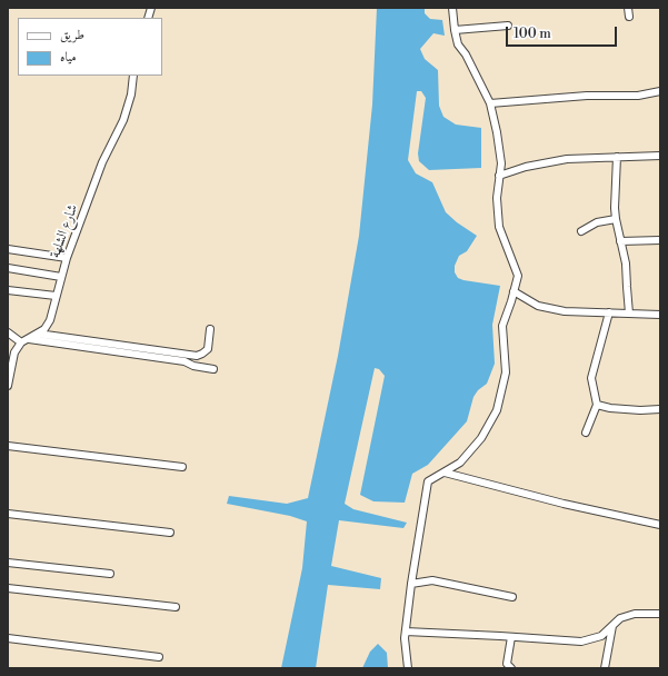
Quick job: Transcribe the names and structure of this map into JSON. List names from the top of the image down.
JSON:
{
  "streets": {
    "street": ["شارع الشلهة"]
  },
  "legend": ["طريق", "مياه"],
  "scale_bar": "100 m"
}
